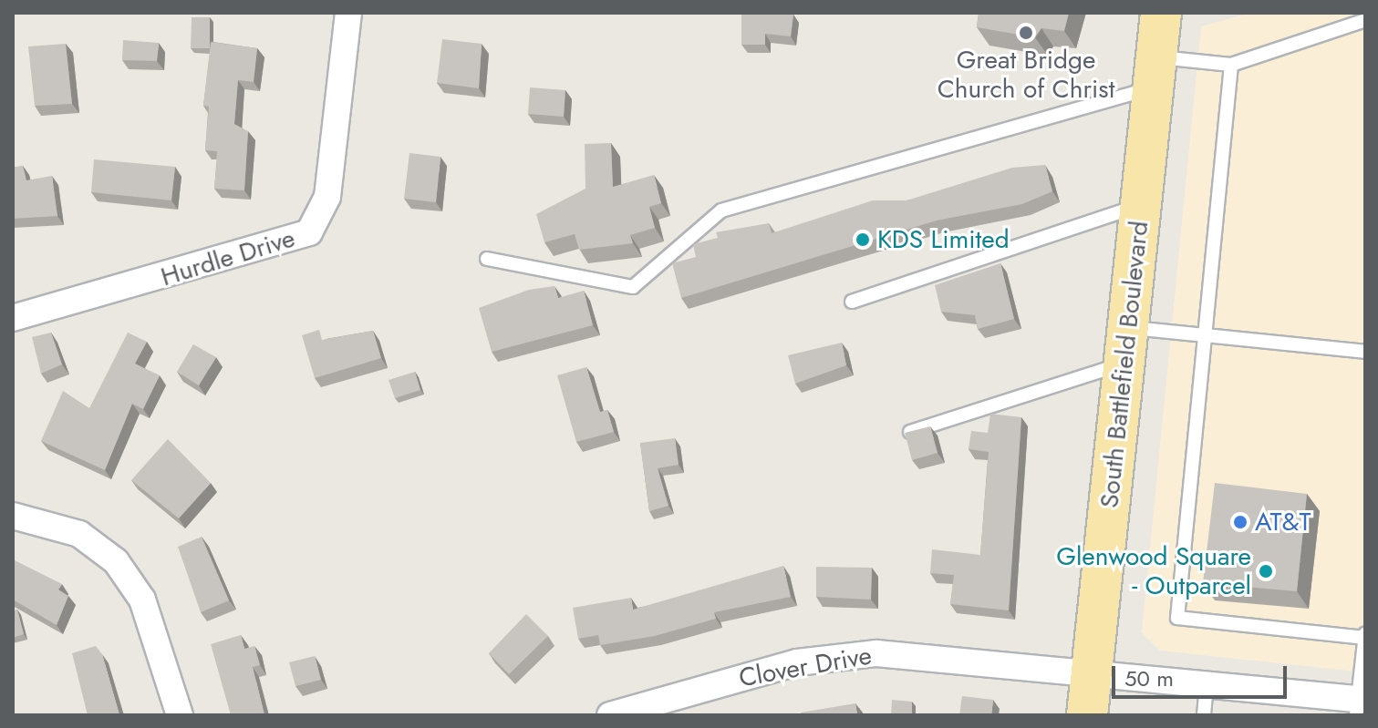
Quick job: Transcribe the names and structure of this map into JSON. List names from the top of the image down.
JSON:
{
  "streets": {
    "main road": ["South Battlefield Boulevard"],
    "street": ["Hurdle Drive", "Clover Drive"]
  },
  "crossings": [
    ["South Battlefield Boulevard", "Clover Drive"]
  ],
  "places": [
    "Great Bridge Church of Christ",
    "KDS Limited",
    "AT&T",
    "Glenwood Square - Outparcel"
  ],
  "scale_bar": "50 m"
}
